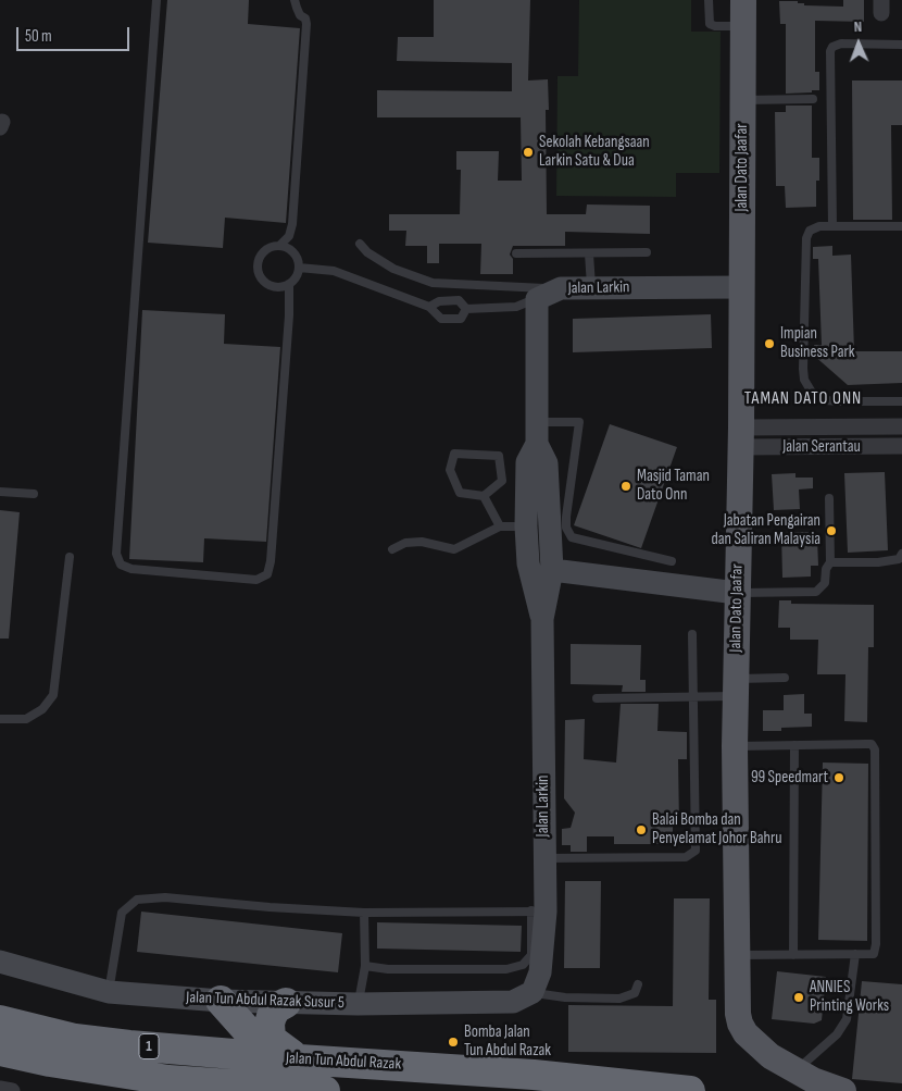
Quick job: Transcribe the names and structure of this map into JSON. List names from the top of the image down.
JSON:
{
  "streets": {
    "highway": ["1", "Jalan Tun Abdul Razak"],
    "main road": ["Jalan Dato Jaafar"],
    "street": ["Jalan Larkin", "Jalan Serantau", "Jalan Tun Abdul Razak Susur 5"]
  },
  "crossings": [
    ["Jalan Dato Jaafar", "Jalan Larkin"],
    ["Jalan Dato Jaafar", "Jalan Serantau"],
    ["Jalan Larkin", "Jalan Tun Abdul Razak Susur 5"]
  ],
  "districts": ["TAMAN DATO ONN"],
  "places": [
    "Sekolah Kebangsaan Larkin Satu & Dua",
    "Impian Business Park",
    "Masjid Taman Dato Onn",
    "Jabatan Pengairan dan Saliran Malaysia",
    "99 Speedmart",
    "Balai Bomba dan Penyelamat Johor Bahru",
    "ANNIES Printing Works",
    "Bomba Jalan Tun Abdul Razak"
  ],
  "scale_bar": "50 m",
  "north": "top"
}
